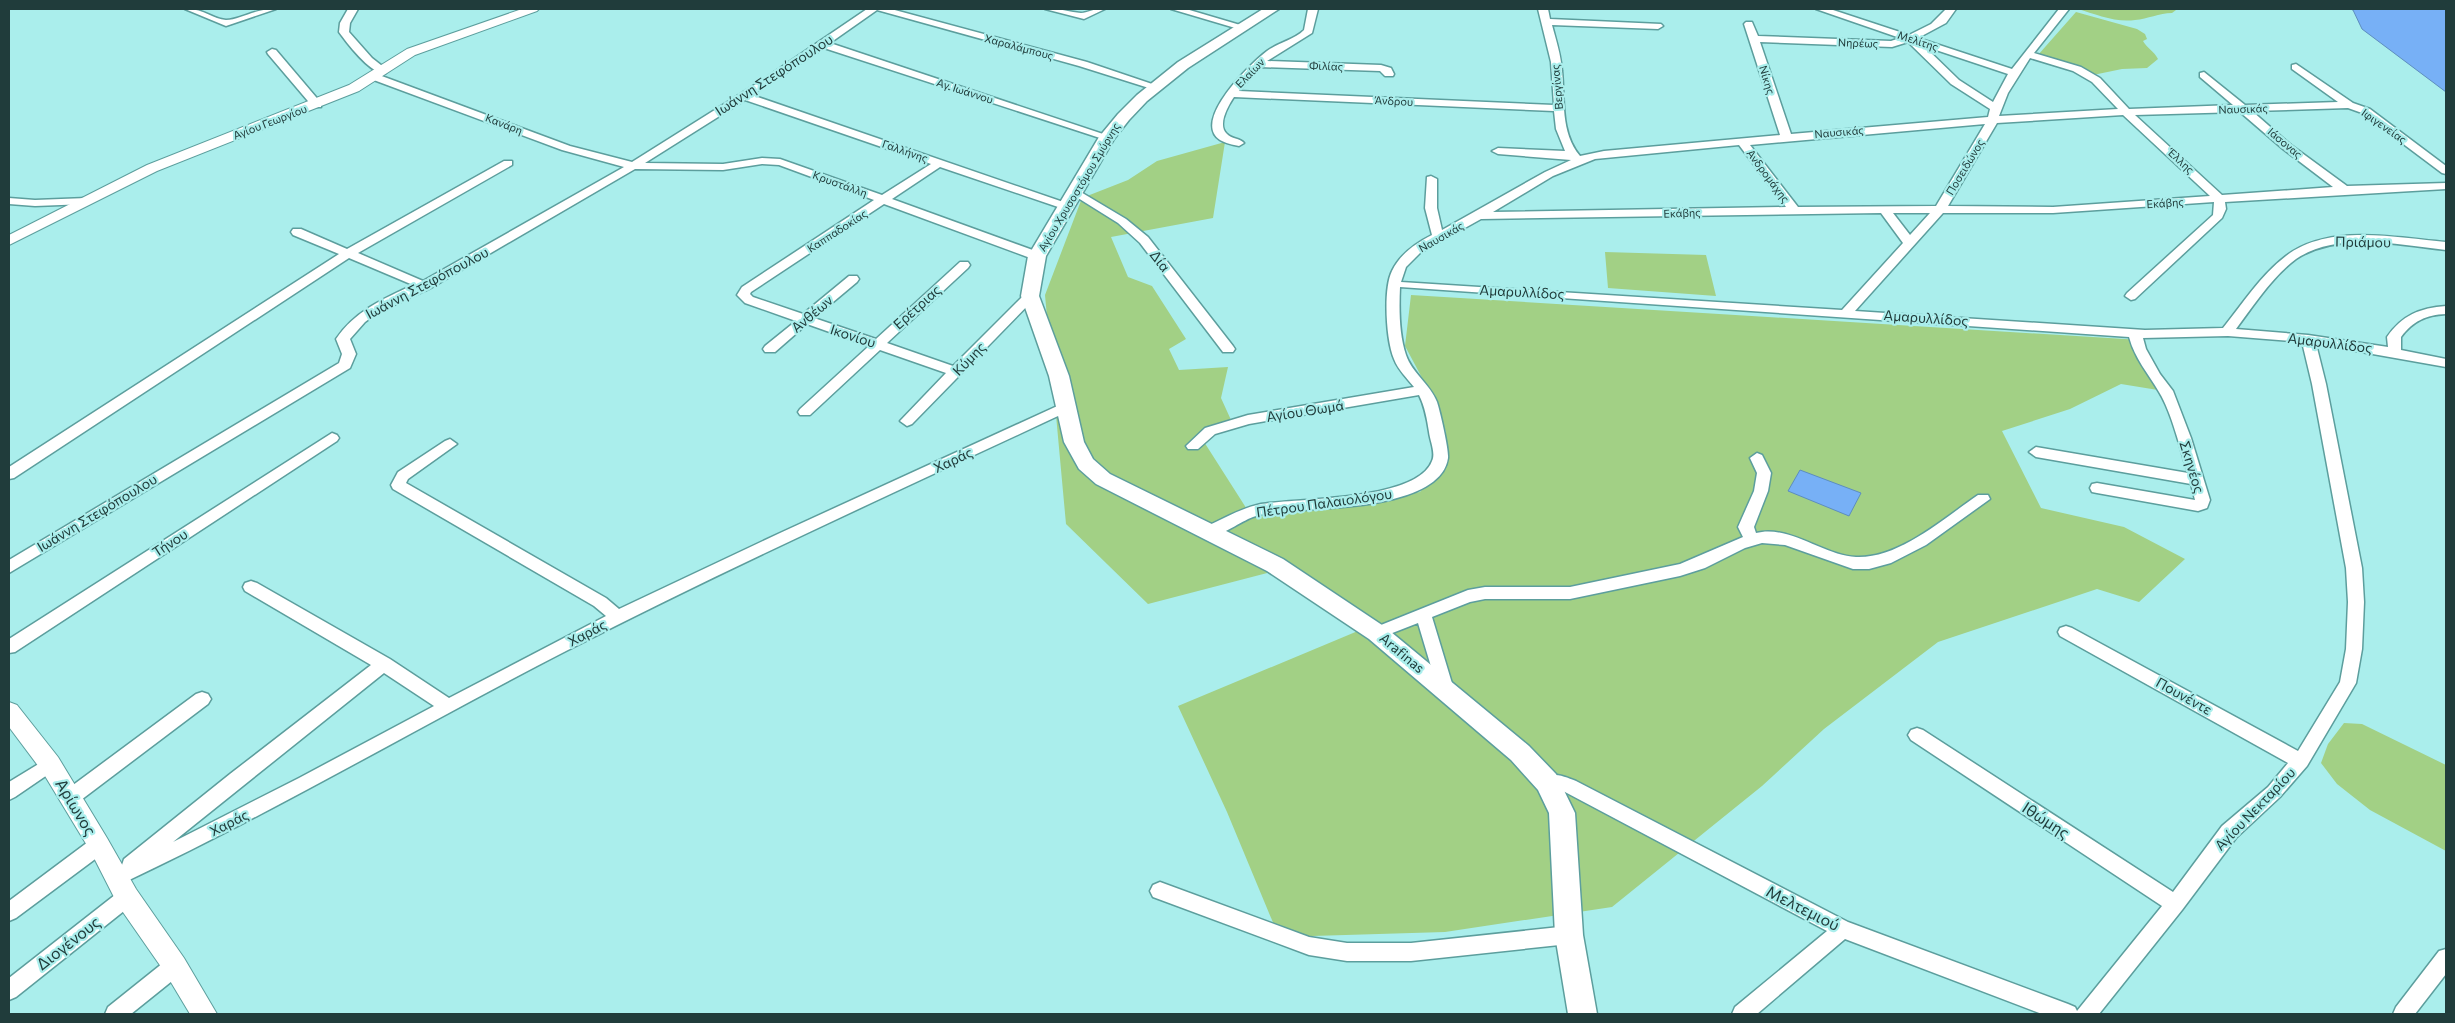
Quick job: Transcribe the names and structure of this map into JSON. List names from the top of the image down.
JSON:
{
  "streets": {
    "main road": ["Αγίου Χρυσοστόμου Σμύρνης", "Arafinas"],
    "street": [
      "Μελίτης",
      "Νηρέως",
      "Χαραλάμπους",
      "Φιλίας",
      "Ελαίων",
      "Ιωάννη Στεφόπουλου",
      "Νίκης",
      "Βεργίνας",
      "Αγ. Ιωάννου",
      "Άνδρου",
      "Ναυσικάς",
      "Αγίου Γεωργίου",
      "Κανάρη",
      "Ιφιγενείας",
      "Ιάσονας",
      "Γαλλήνης",
      "Έλλης",
      "Ποσειδώνος",
      "Ανδρομάχης",
      "Κρυστάλλη",
      "Εκάβης",
      "Καππαδοκίας",
      "Πριάμου",
      "Δία",
      "Αμαρυλλίδος",
      "Ερέτριας",
      "Ανθέων",
      "Ικονίου",
      "Κύμης",
      "Αγίου Θωμά",
      "Χαράς",
      "Σκηνέος",
      "Πέτρου Παλαιολόγου",
      "Τήνου",
      "Πουνέντε",
      "Αρίωνος",
      "Αγίου Νεκταρίου",
      "Ιθώμης",
      "Μελτεμιού",
      "Διογένους"
    ]
  },
  "crossings": [
    ["Μελίτης", "Νηρέως"],
    ["Μελίτης", "Ποσειδώνος"],
    ["Νηρέως", "Νίκης"],
    ["Χαραλάμπους", "Αγίου Χρυσοστόμου Σμύρνης"],
    ["Φιλίας", "Ελαίων"],
    ["Ελαίων", "Άνδρου"],
    ["Ιωάννη Στεφόπουλου", "Αγ. Ιωάννου"],
    ["Ιωάννη Στεφόπουλου", "Κανάρη"],
    ["Ιωάννη Στεφόπουλου", "Γαλλήνης"],
    ["Ιωάννη Στεφόπουλου", "Κρυστάλλη"],
    ["Νίκης", "Ναυσικάς"],
    ["Βεργίνας", "Άνδρου"],
    ["Βεργίνας", "Ναυσικάς"],
    ["Αγ. Ιωάννου", "Αγίου Χρυσοστόμου Σμύρνης"],
    ["Ναυσικάς", "Ιφιγενείας"],
    ["Ναυσικάς", "Ιάσονας"],
    ["Ναυσικάς", "Έλλης"],
    ["Ναυσικάς", "Ποσειδώνος"],
    ["Ναυσικάς", "Ανδρομάχης"],
    ["Ναυσικάς", "Εκάβης"],
    ["Αγίου Γεωργίου", "Κανάρη"],
    ["Κανάρη", "Κρυστάλλη"],
    ["Ιάσονας", "Εκάβης"],
    ["Γαλλήνης", "Αγίου Χρυσοστόμου Σμύρνης"],
    ["Γαλλήνης", "Καππαδοκίας"],
    ["Έλλης", "Ποσειδώνος"],
    ["Έλλης", "Εκάβης"],
    ["Ποσειδώνος", "Εκάβης"],
    ["Ποσειδώνος", "Αμαρυλλίδος"],
    ["Ανδρομάχης", "Εκάβης"],
    ["Κρυστάλλη", "Αγίου Χρυσοστόμου Σμύρνης"],
    ["Κρυστάλλη", "Καππαδοκίας"],
    ["Αγίου Χρυσοστόμου Σμύρνης", "Δία"],
    ["Αγίου Χρυσοστόμου Σμύρνης", "Κύμης"],
    ["Αγίου Χρυσοστόμου Σμύρνης", "Χαράς"],
    ["Αγίου Χρυσοστόμου Σμύρνης", "Arafinas"],
    ["Καππαδοκίας", "Ικονίου"],
    ["Πριάμου", "Αμαρυλλίδος"],
    ["Αμαρυλλίδος", "Σκηνέος"],
    ["Αμαρυλλίδος", "Αγίου Νεκταρίου"],
    ["Ερέτριας", "Ικονίου"],
    ["Ανθέων", "Ικονίου"],
    ["Ικονίου", "Κύμης"],
    ["Αγίου Θωμά", "Πέτρου Παλαιολόγου"],
    ["Χαράς", "Arafinas"],
    ["Χαράς", "Αρίωνος"],
    ["Πέτρου Παλαιολόγου", "Arafinas"],
    ["Arafinas", "Μελτεμιού"],
    ["Πουνέντε", "Αγίου Νεκταρίου"],
    ["Αρίωνος", "Διογένους"],
    ["Αγίου Νεκταρίου", "Ιθώμης"]
  ]
}
